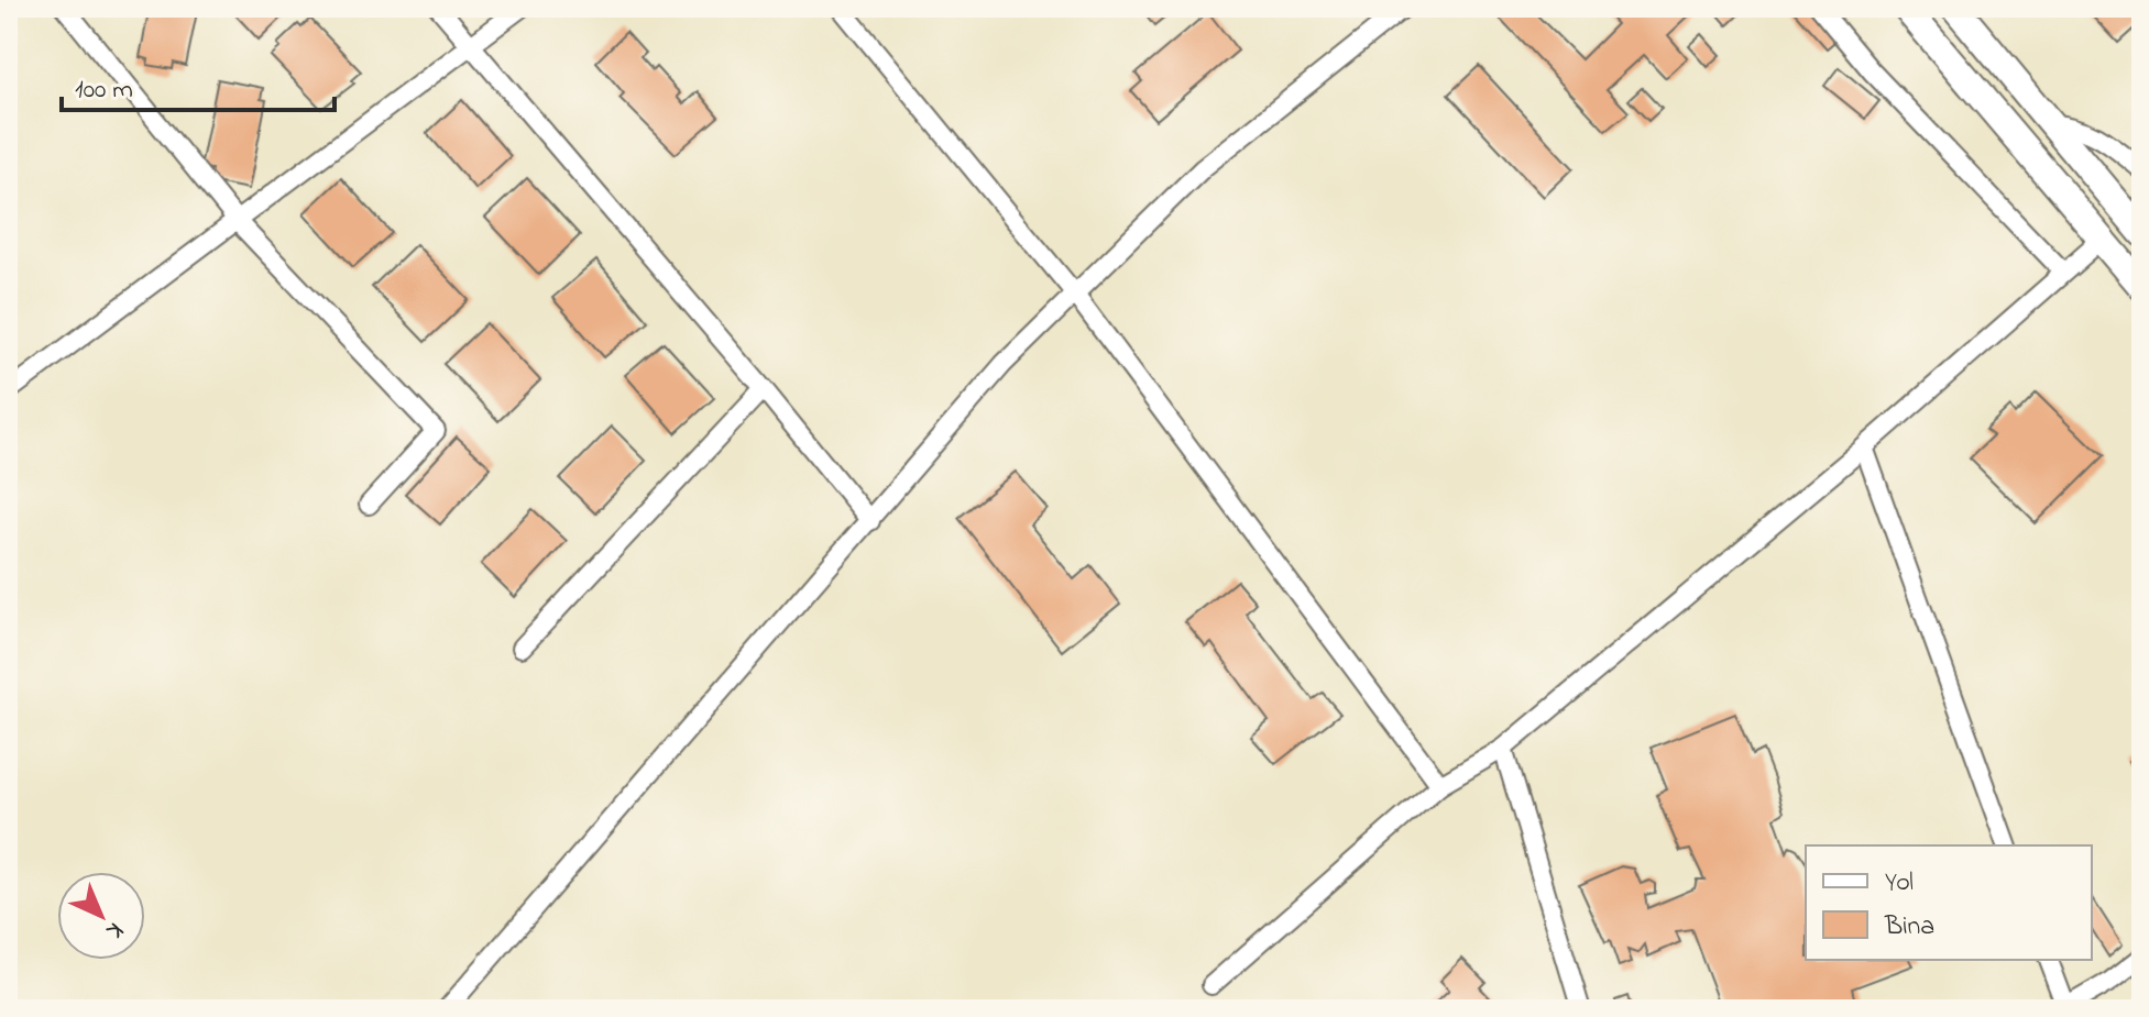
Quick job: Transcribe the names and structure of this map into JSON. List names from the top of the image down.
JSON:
{
  "legend": ["Yol", "Bina"],
  "scale_bar": "100 m",
  "north": "bottom right"
}
